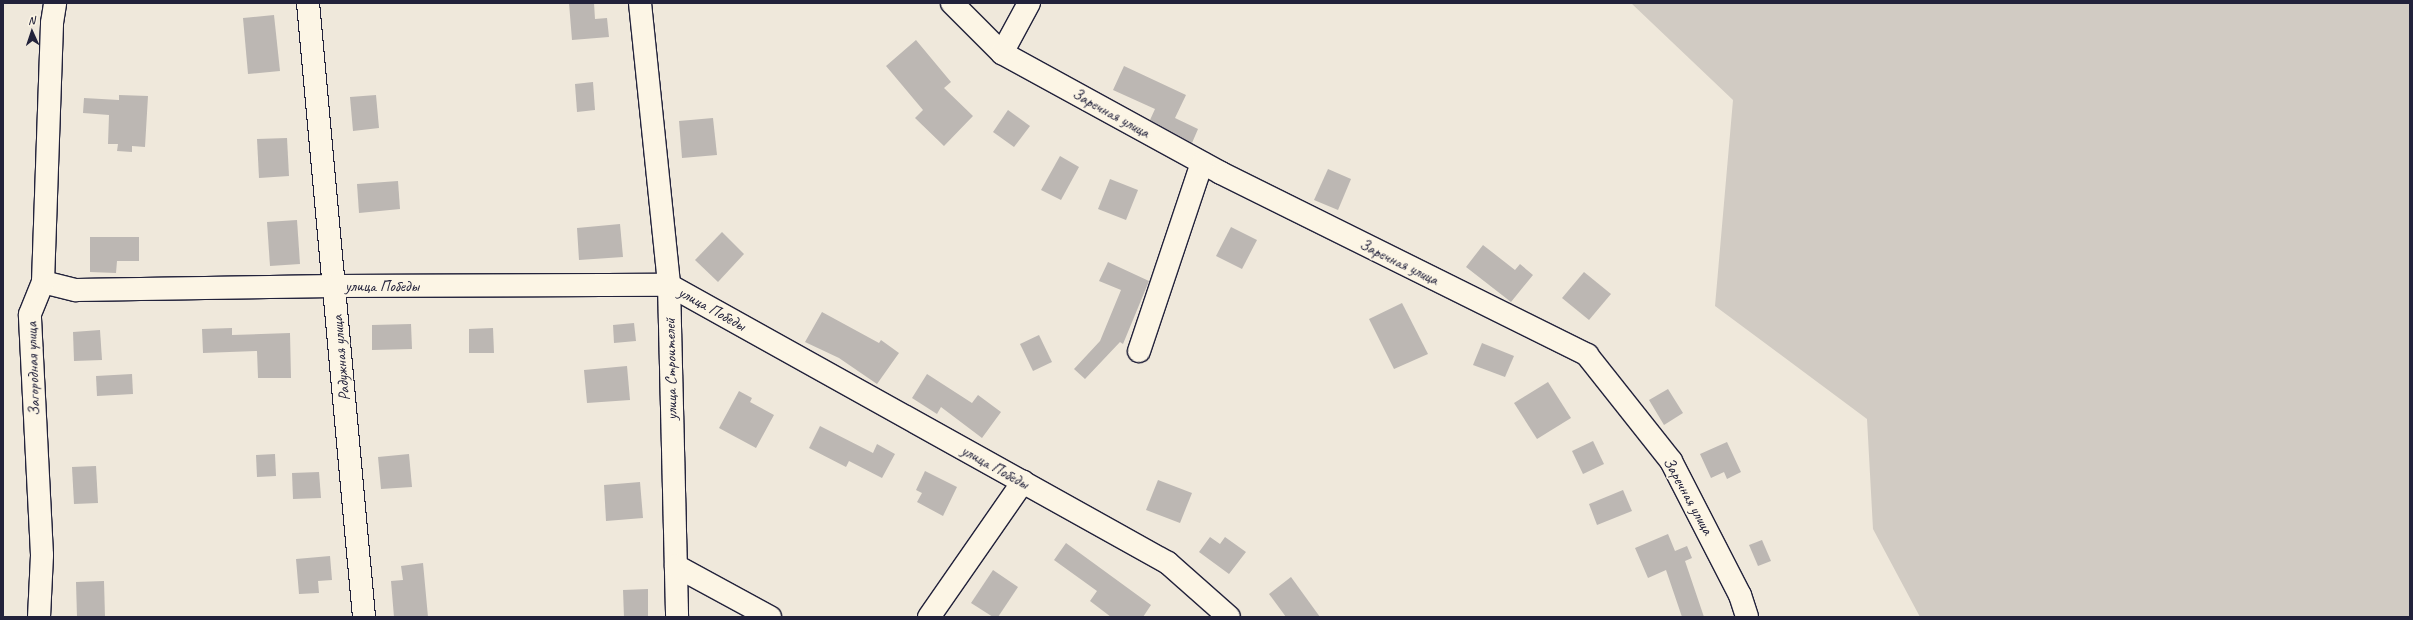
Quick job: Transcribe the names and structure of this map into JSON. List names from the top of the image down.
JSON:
{
  "streets": {
    "street": [
      "Заречная улица",
      "улица Победы",
      "Радужная улица",
      "Загородная улица",
      "улица Строителей"
    ]
  },
  "crossings": [
    ["улица Победы", "Радужная улица"],
    ["улица Победы", "Загородная улица"],
    ["улица Победы", "улица Строителей"]
  ],
  "north": "top"
}
